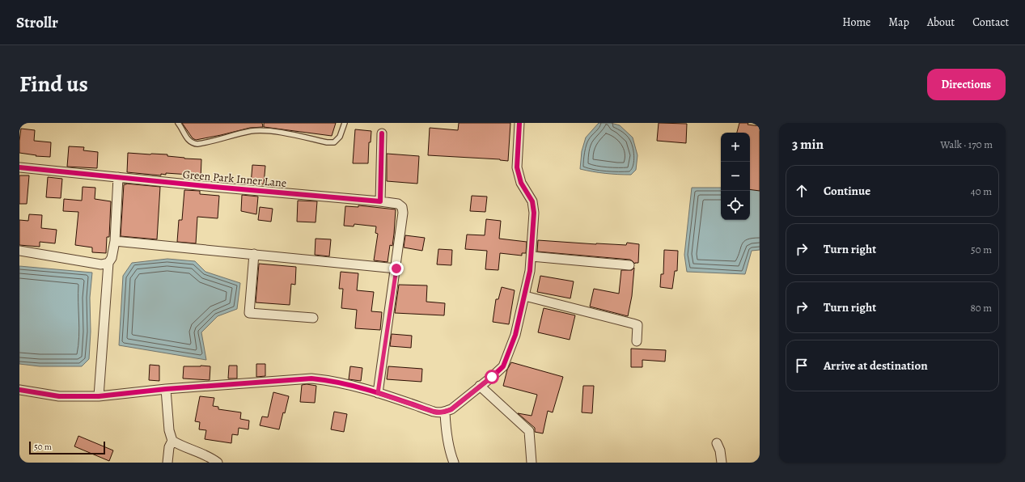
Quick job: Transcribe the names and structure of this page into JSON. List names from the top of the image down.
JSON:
{
  "streets": {
    "street": ["Green Park Inner Lane"]
  },
  "scale_bar": "50 m",
  "page": {
    "header": "Strollr",
    "nav": [
      "Home",
      "Map",
      "About",
      "Contact"
    ],
    "title": "Find us",
    "buttons": "Directions",
    "heading": ["3 min", "Walk · 170 m"],
    "map_buttons": ["+", "−"],
    "list": [
      ["Continue", "40 m"],
      ["Turn right", "50 m"],
      ["Turn right", "80 m"],
      "Arrive at destination"
    ],
    "scale": "50 m"
  }
}
